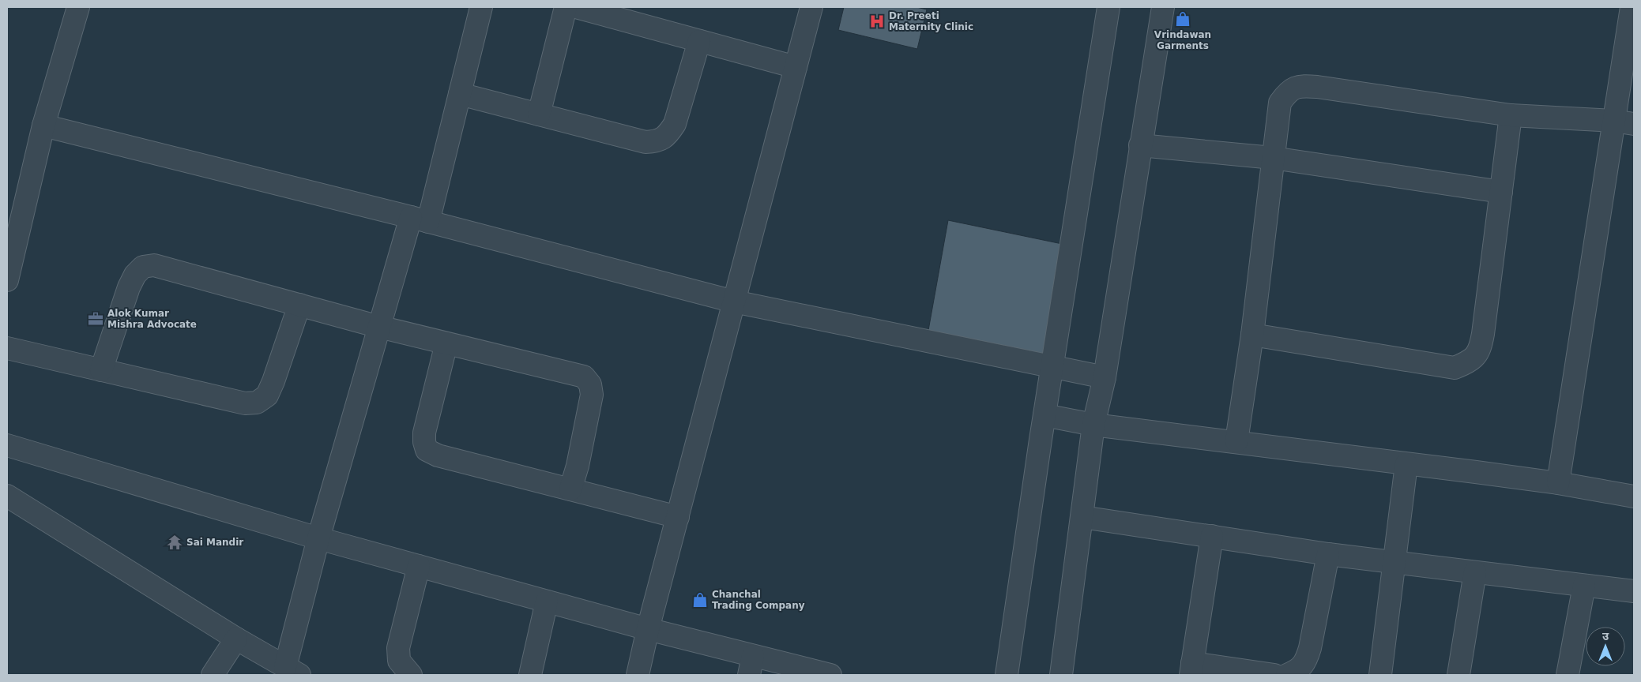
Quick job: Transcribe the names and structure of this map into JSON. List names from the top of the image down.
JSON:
{
  "places": {
    "shop": ["Vrindawan Garments", "Chanchal Trading Company"],
    "hospital": ["Dr. Preeti Maternity Clinic"],
    "office": ["Alok Kumar Mishra Advocate"],
    "temple": ["Sai Mandir"]
  },
  "north": "top"
}
